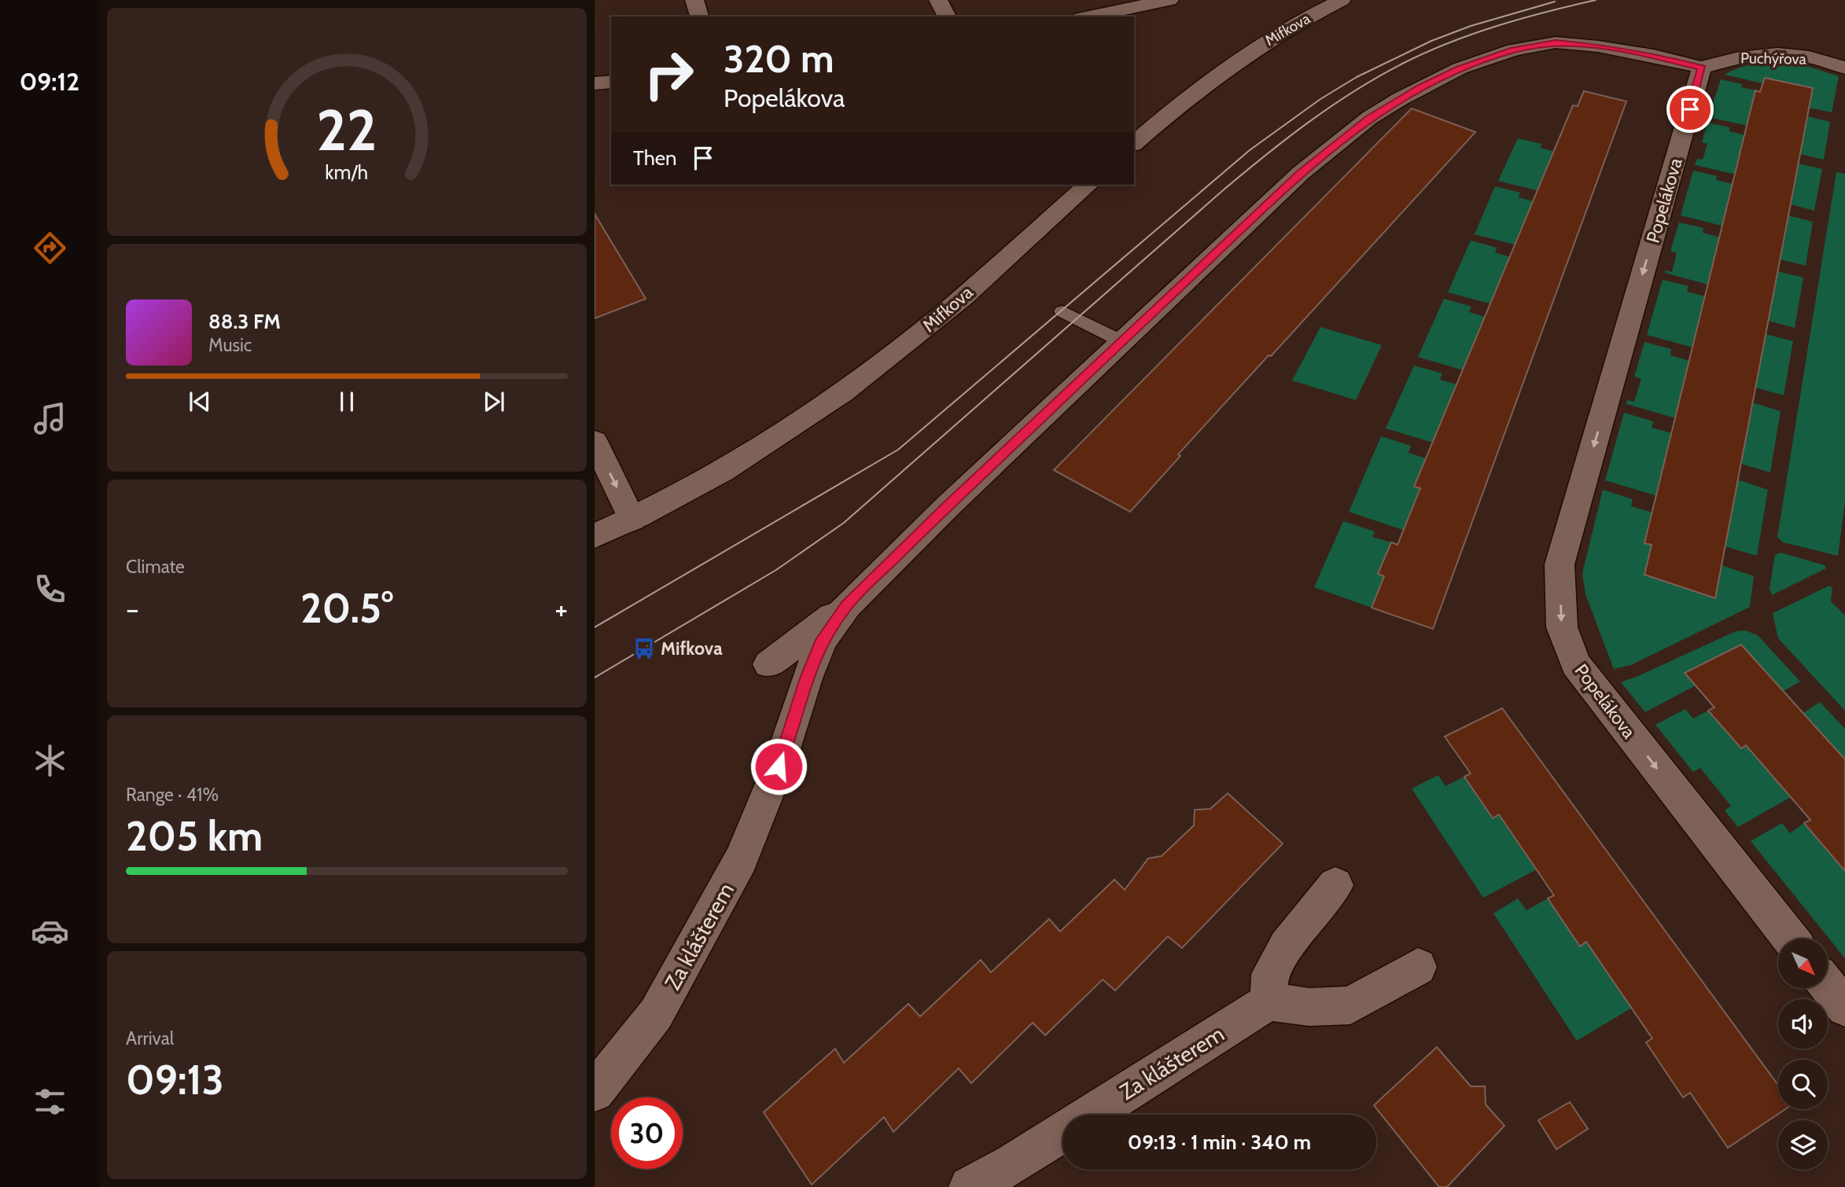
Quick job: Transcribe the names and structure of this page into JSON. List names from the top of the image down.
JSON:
{
  "streets": {
    "street": [
      "Mifkova",
      "Puchýřova",
      "Popelákova",
      "Za klášterem"
    ]
  },
  "crossings": [
    ["Puchýřova", "Popelákova"]
  ],
  "one_way": ["Popelákova"],
  "places": {
    "bus stop": ["Mifkova"]
  },
  "north": "bottom right",
  "page": {
    "tabs": "09:12",
    "turn": ["320 m", "Popelákova"],
    "then": "Then",
    "song": ["88.3 FM", "Music"],
    "tile": [
      "Climate",
      ["Range · 41%", "205 km"],
      ["Arrival", "09:13"]
    ],
    "heat": ["−", "20.5°", "+"],
    "limit": "30",
    "trip": "09:13 · 1 min · 340 m",
    "gauge": ["22", "km/h"]
  }
}
